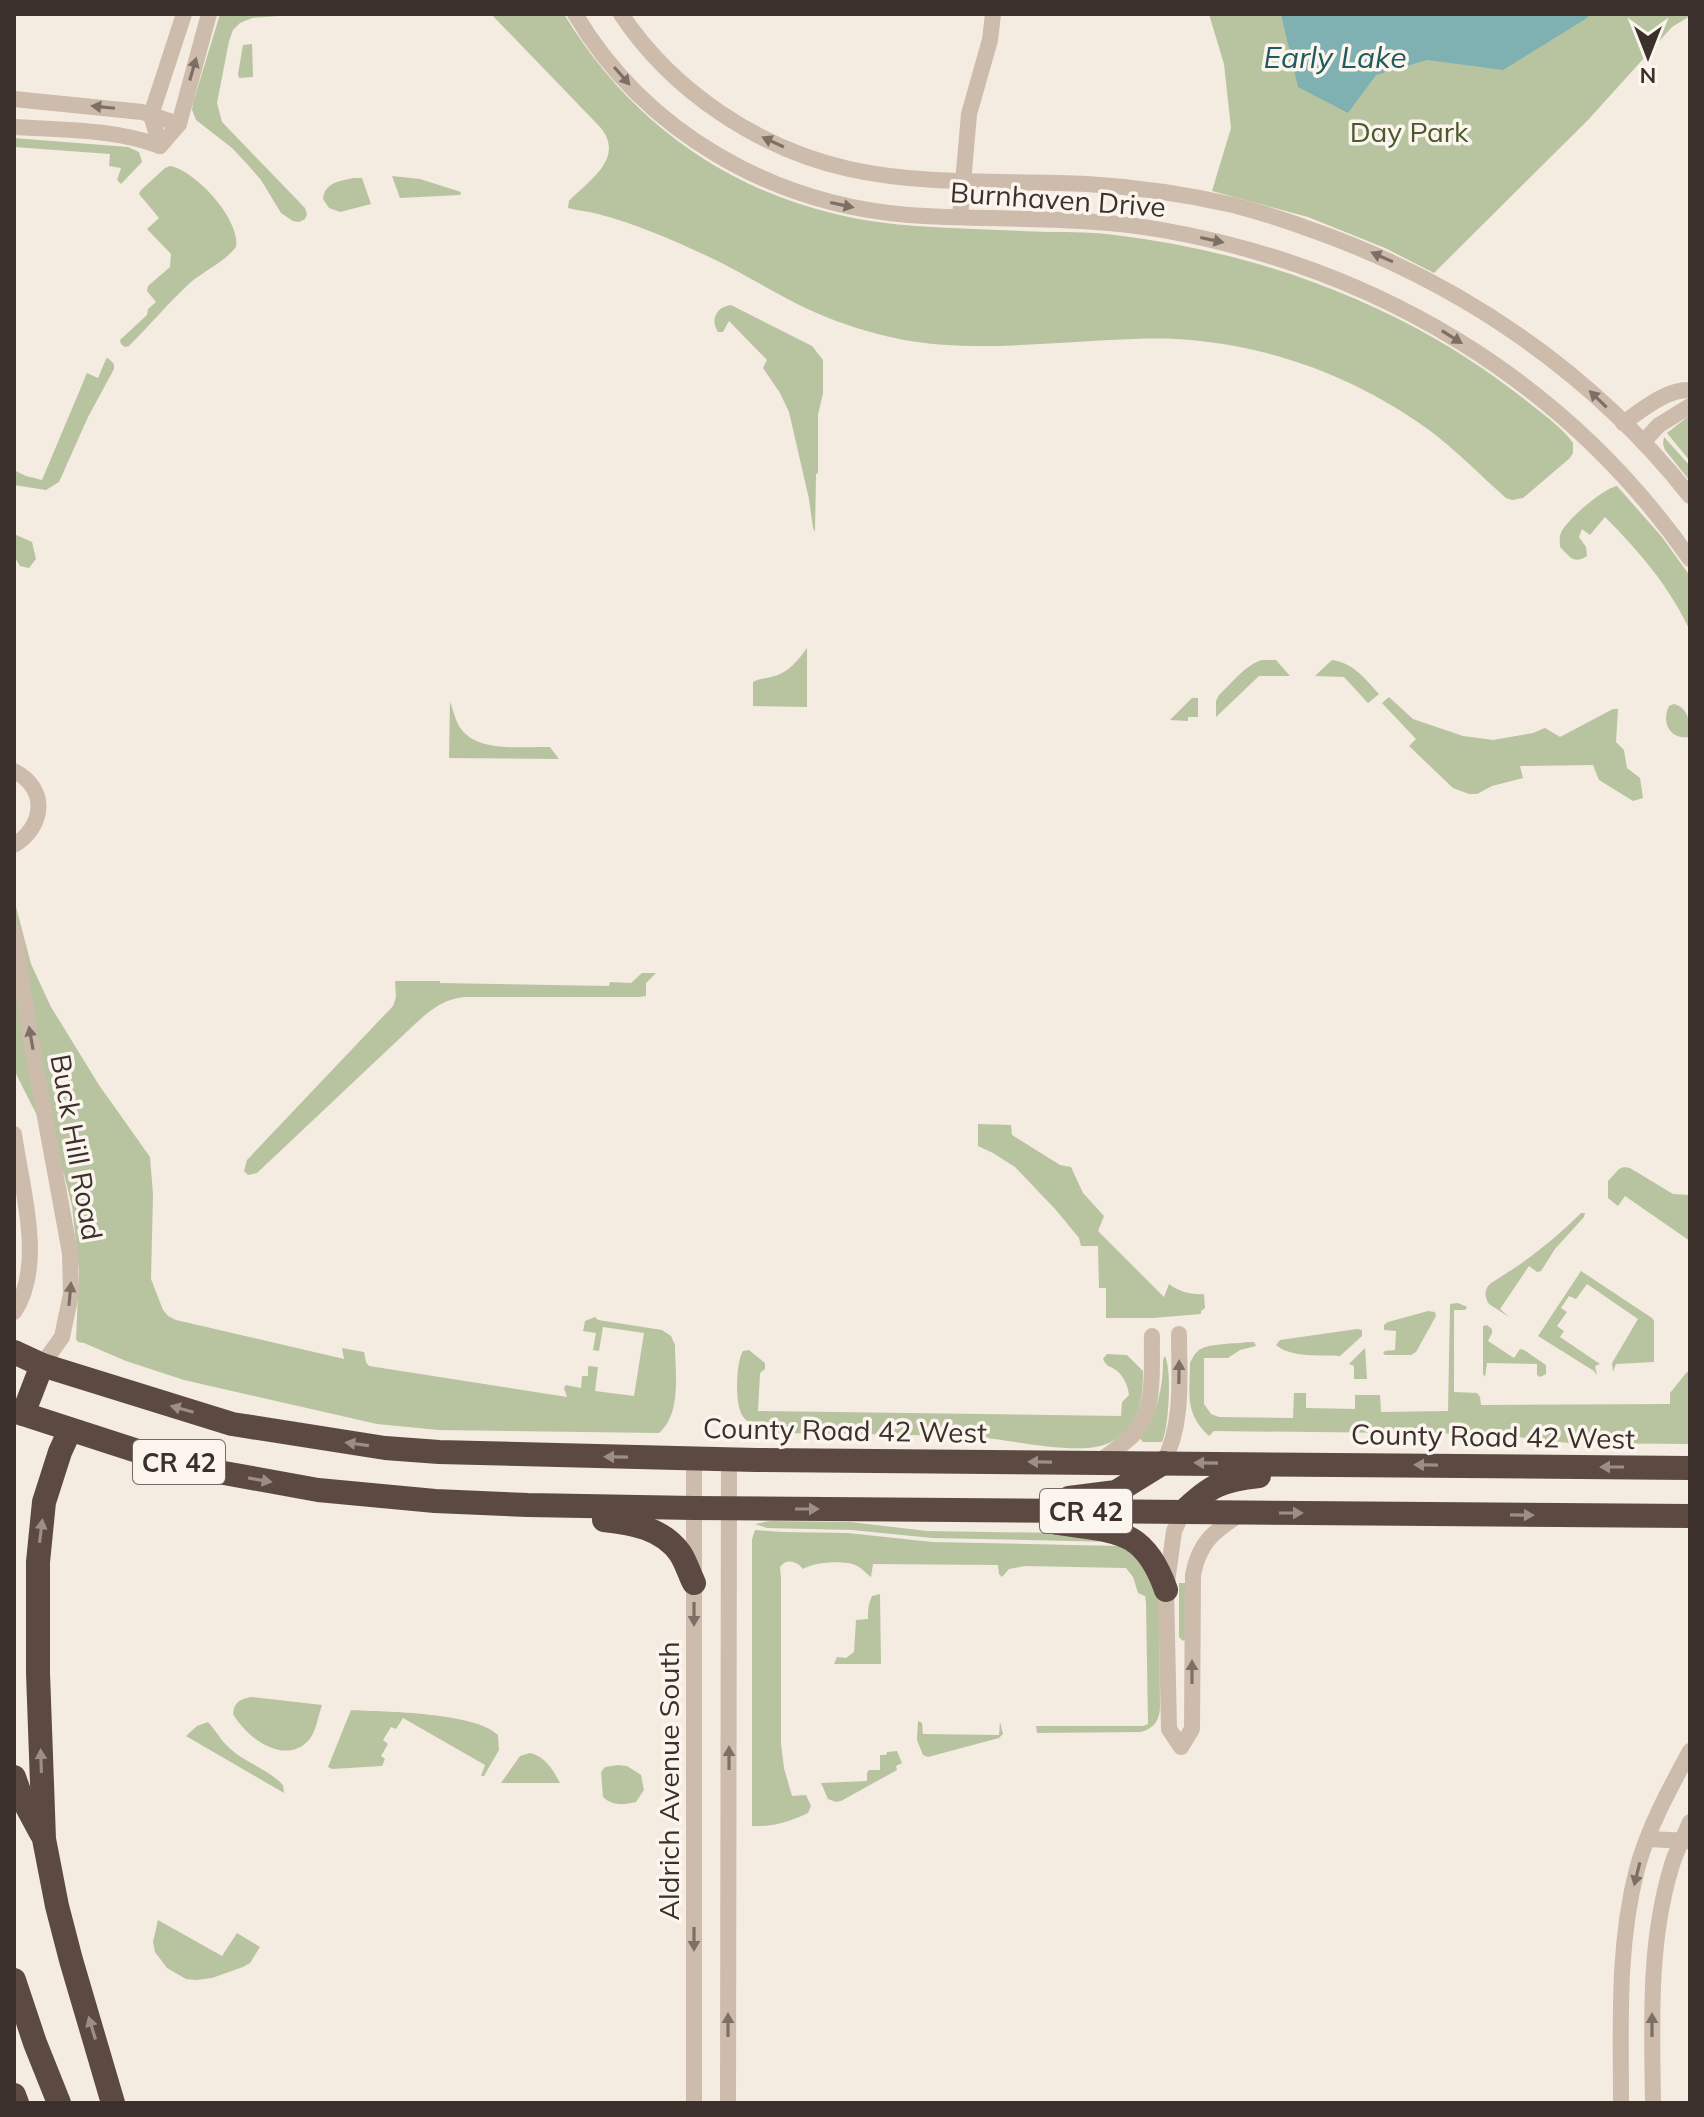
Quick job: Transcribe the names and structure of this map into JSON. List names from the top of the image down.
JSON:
{
  "streets": {
    "highway": ["County Road 42 West", "CR 42"],
    "street": ["Burnhaven Drive", "Buck Hill Road", "Aldrich Avenue South"]
  },
  "crossings": [
    ["Buck Hill Road", "County Road 42 West"],
    ["County Road 42 West", "Aldrich Avenue South"],
    ["CR 42", "Aldrich Avenue South"]
  ],
  "water": ["Early Lake"],
  "parks": ["Day Park"],
  "north": "bottom"
}
